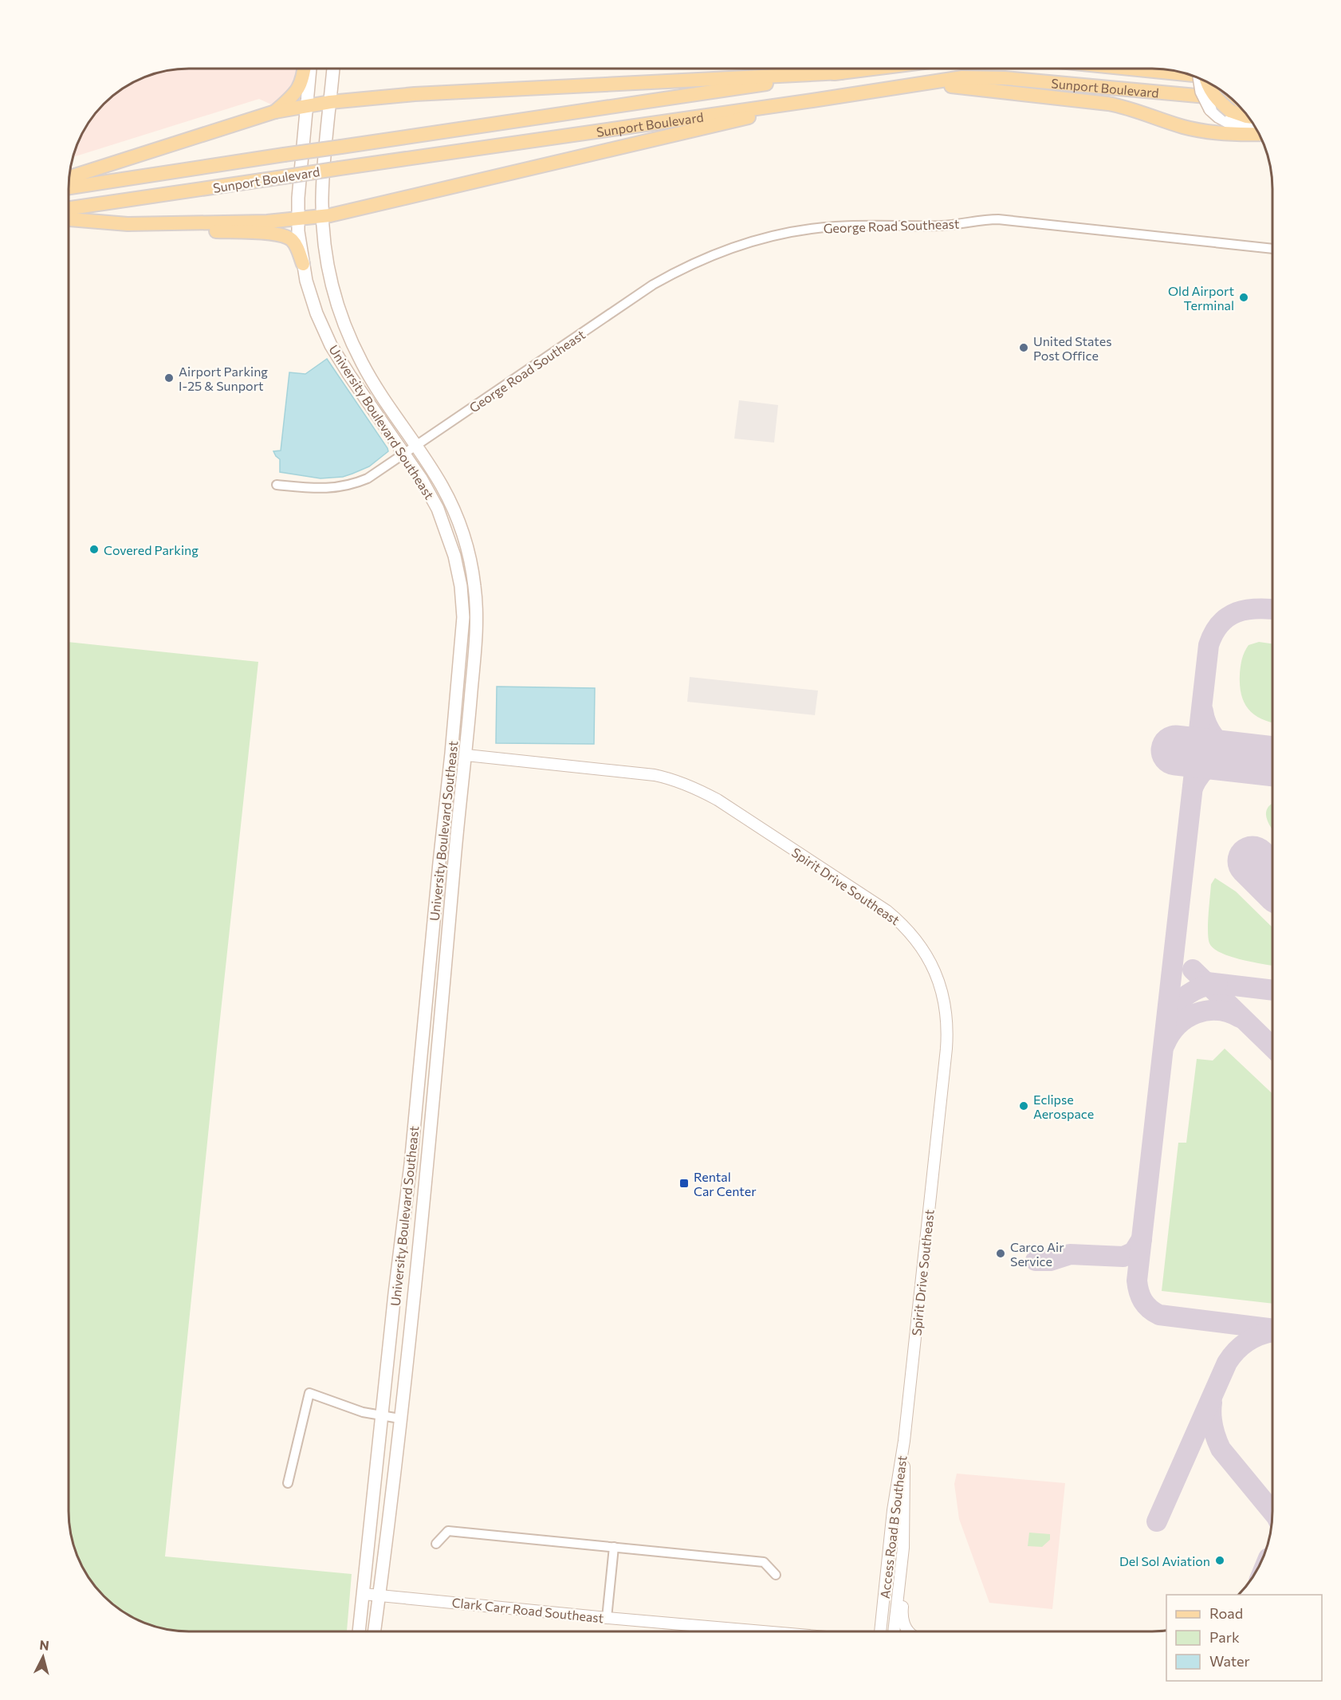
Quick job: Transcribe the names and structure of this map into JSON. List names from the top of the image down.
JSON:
{
  "streets": {
    "main road": ["Sunport Boulevard", "University Boulevard Southeast", "Spirit Drive Southeast"],
    "street": ["George Road Southeast", "Access Road B Southeast", "Clark Carr Road Southeast"]
  },
  "crossings": [
    ["George Road Southeast", "University Boulevard Southeast"],
    ["University Boulevard Southeast", "Spirit Drive Southeast"],
    ["University Boulevard Southeast", "Clark Carr Road Southeast"],
    ["Spirit Drive Southeast", "Access Road B Southeast"]
  ],
  "places": {
    "other": [
      "Old Airport Terminal",
      "United States Post Office",
      "Airport Parking I-25 & Sunport",
      "Covered Parking",
      "Eclipse Aerospace",
      "Carco Air Service",
      "Del Sol Aviation"
    ],
    "transit": ["Rental Car Center"]
  },
  "legend": ["Road", "Park", "Water"],
  "north": "top"
}
